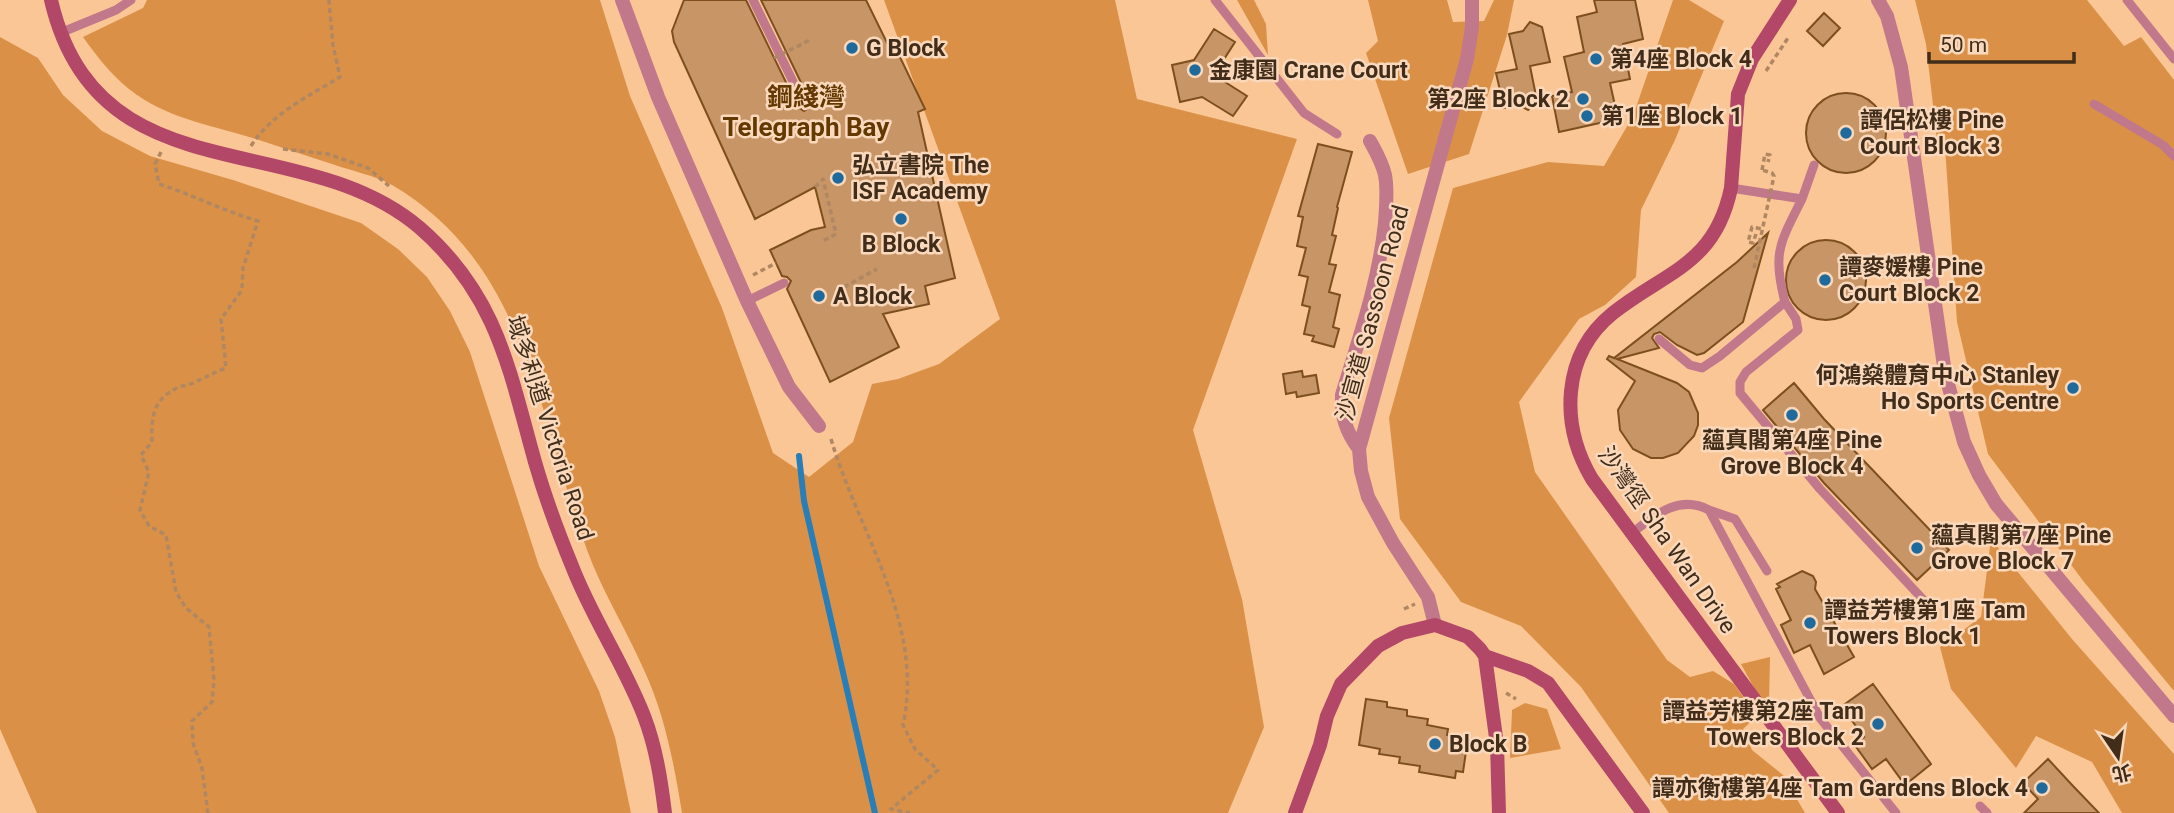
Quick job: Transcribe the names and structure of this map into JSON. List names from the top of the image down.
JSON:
{
  "streets": {
    "main road": ["域多利道 Victoria Road", "沙灣徑 Sha Wan Drive"],
    "street": ["沙宣道 Sassoon Road"]
  },
  "districts": ["鋼綫灣 Telegraph Bay"],
  "places": [
    "G Block",
    "第4座 Block 4",
    "金康園 Crane Court",
    "第2座 Block 2",
    "第1座 Block 1",
    "譚侶松樓 Pine Court Block 3",
    "弘立書院 The ISF Academy",
    "B Block",
    "譚麥媛樓 Pine Court Block 2",
    "A Block",
    "何鴻燊體育中心 Stanley Ho Sports Centre",
    "蘊真閣第4座 Pine Grove Block 4",
    "蘊真閣第7座 Pine Grove Block 7",
    "譚益芳樓第1座 Tam Towers Block 1",
    "譚益芳樓第2座 Tam Towers Block 2",
    "Block B",
    "譚亦衡樓第4座 Tam Gardens Block 4"
  ],
  "scale_bar": "50 m",
  "north": "bottom"
}
